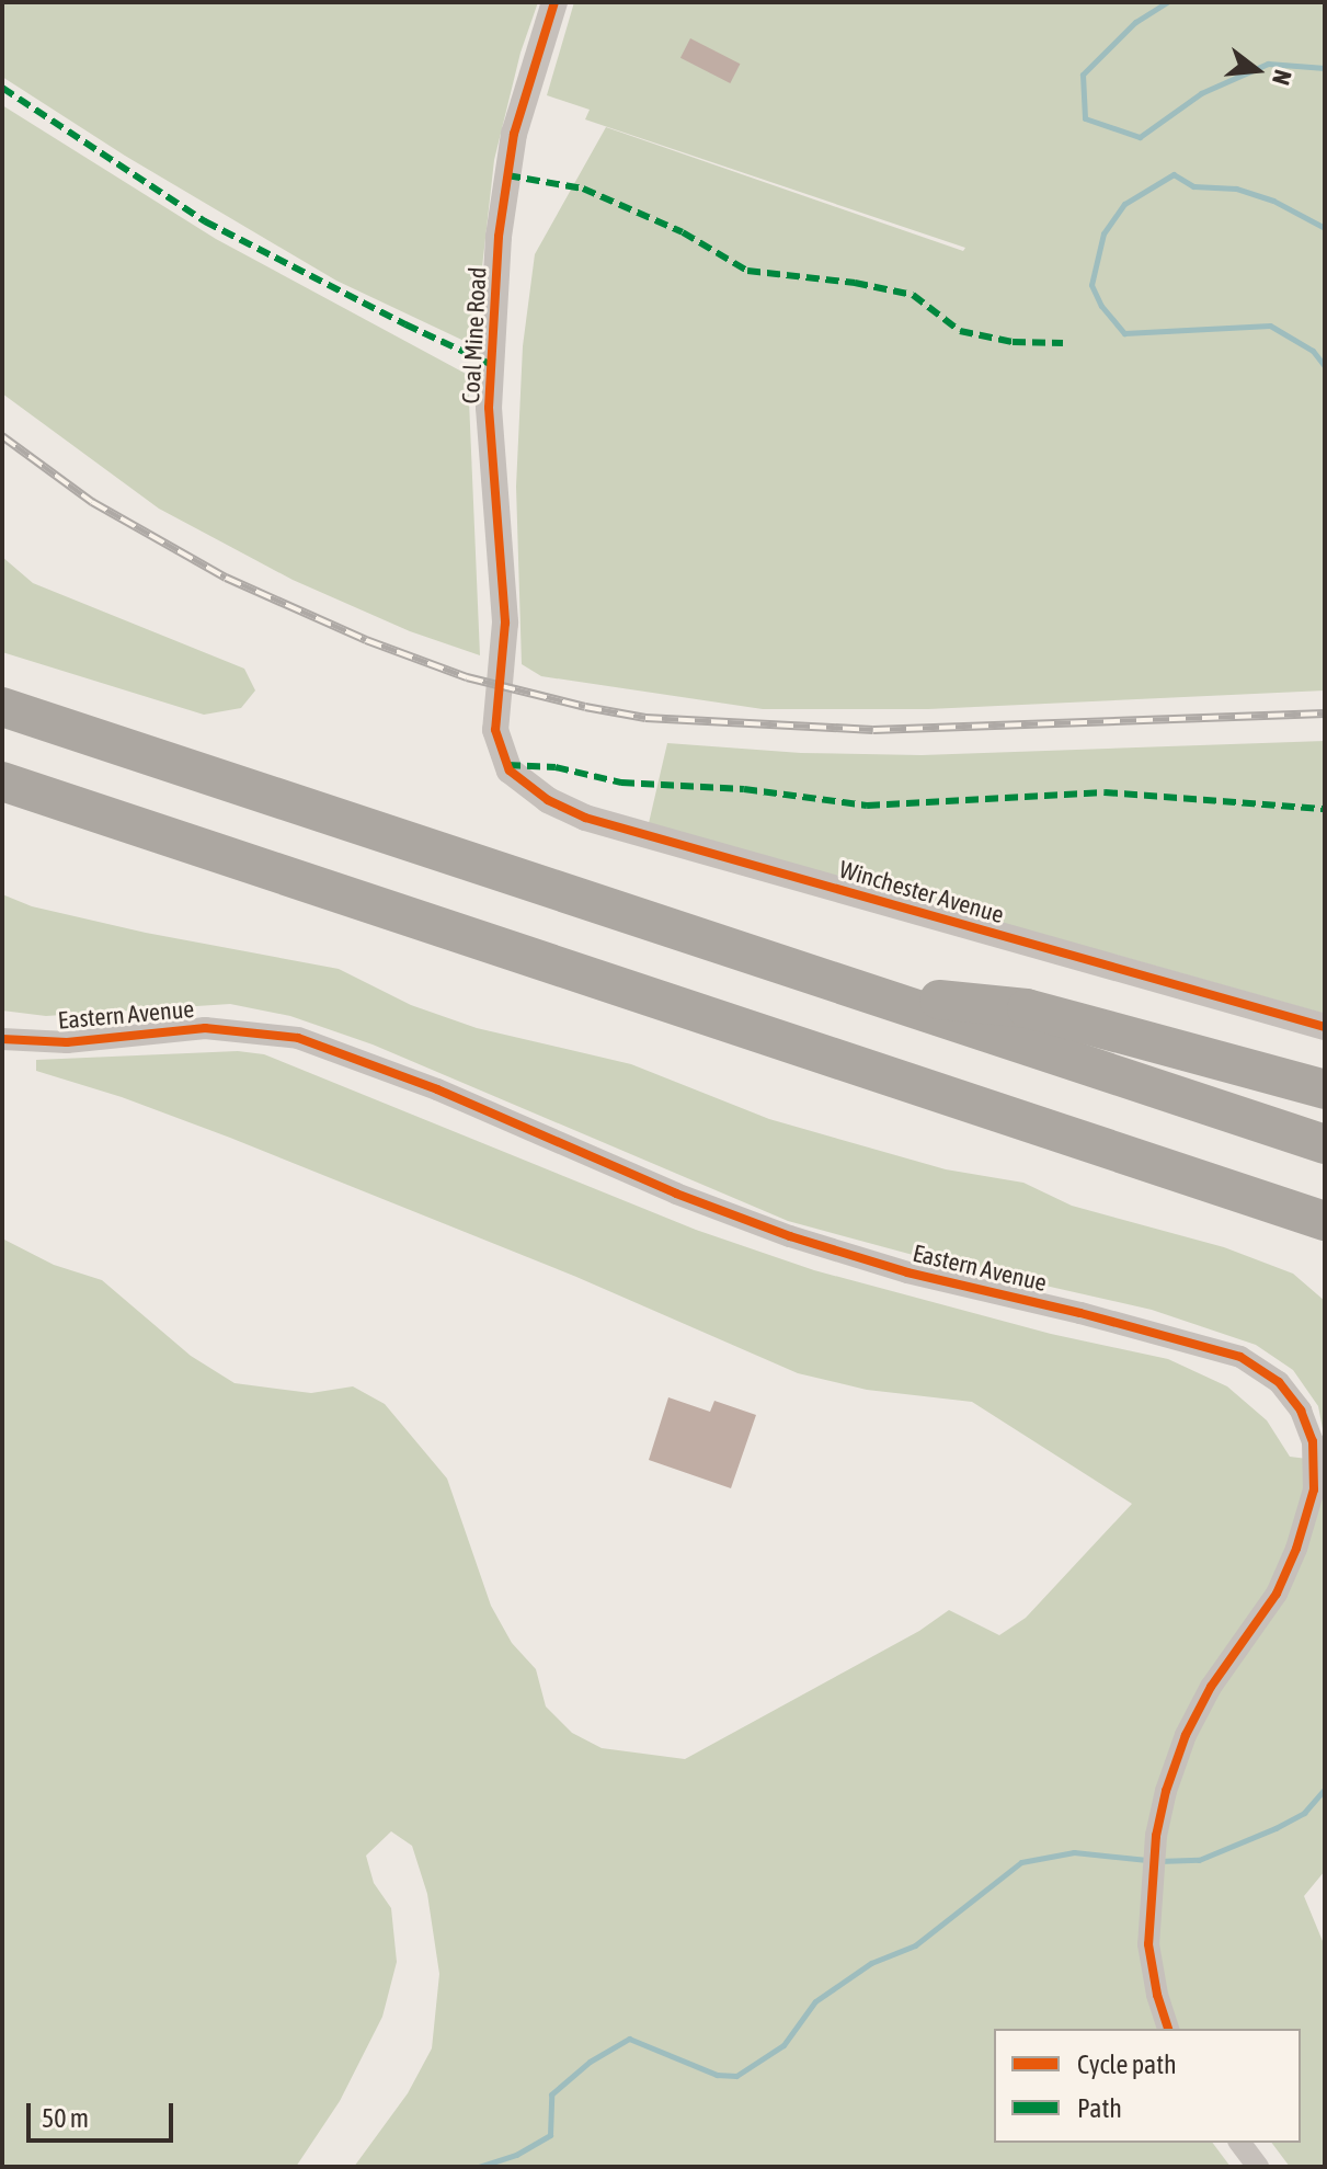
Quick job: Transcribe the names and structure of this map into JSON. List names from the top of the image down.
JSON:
{
  "streets": {
    "street": ["Coal Mine Road", "Winchester Avenue", "Eastern Avenue"]
  },
  "crossings": [
    ["Coal Mine Road", "Winchester Avenue"]
  ],
  "legend": ["Cycle path", "Path"],
  "scale_bar": "50 m",
  "north": "right"
}
